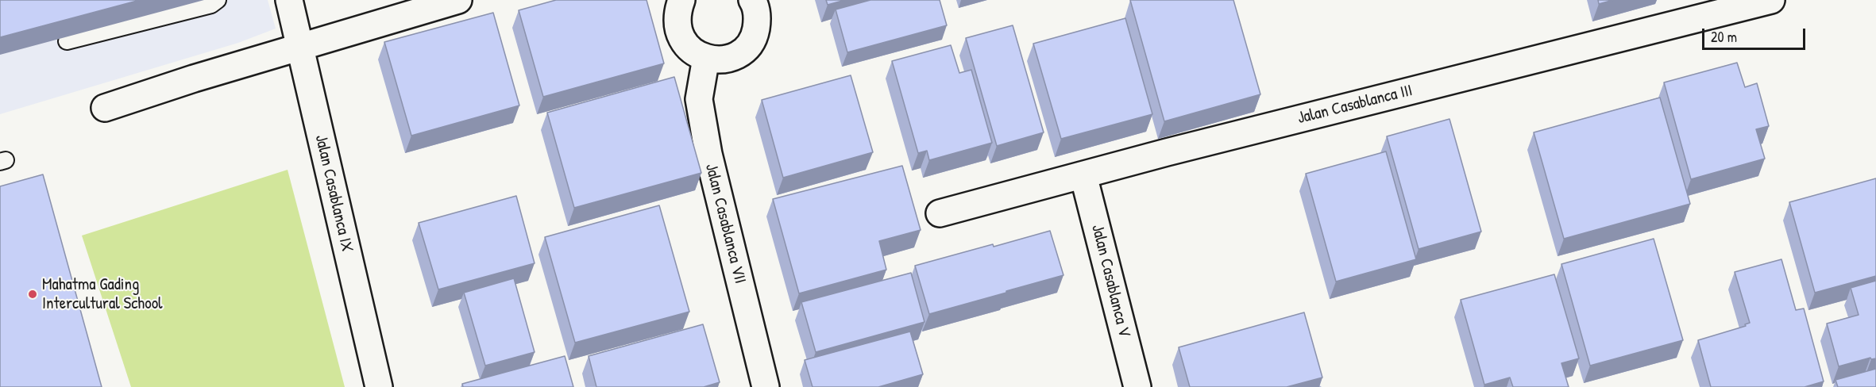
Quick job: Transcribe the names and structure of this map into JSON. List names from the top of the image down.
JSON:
{
  "streets": {
    "street": [
      "Jalan Casablanca III",
      "Jalan Casablanca IX",
      "Jalan Casablanca VII",
      "Jalan Casablanca V"
    ]
  },
  "crossings": [
    ["Jalan Casablanca III", "Jalan Casablanca V"]
  ],
  "places": ["Mahatma Gading Intercultural School"],
  "scale_bar": "20 m"
}
